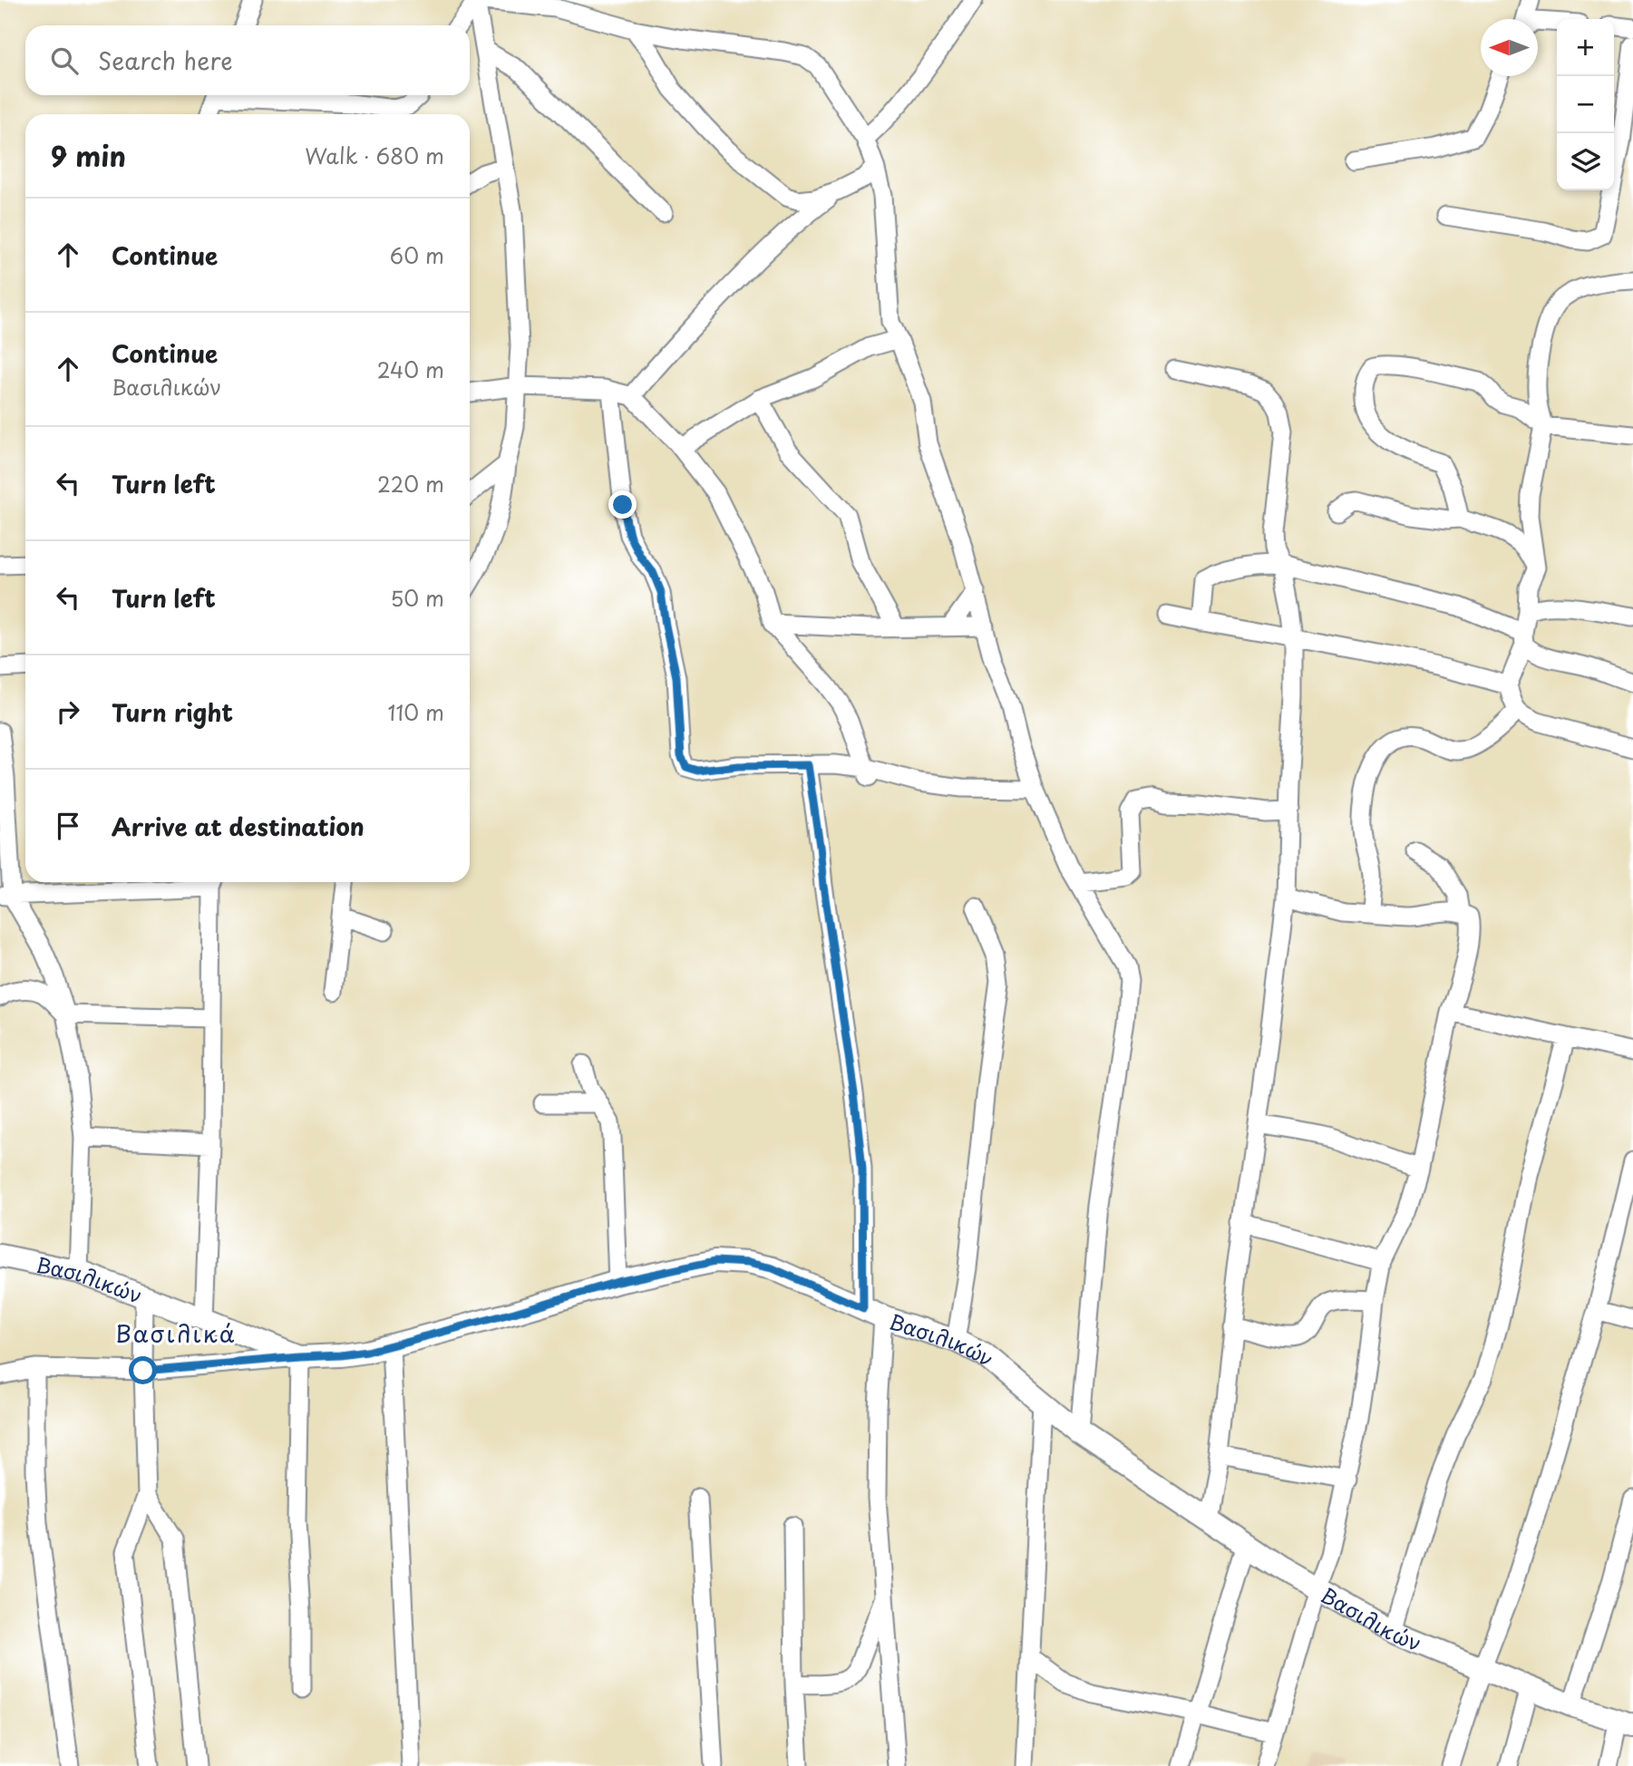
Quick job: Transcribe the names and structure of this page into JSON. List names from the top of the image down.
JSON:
{
  "streets": {
    "street": ["Βασιλικών"]
  },
  "districts": ["Βασιλικά"],
  "north": "left",
  "page": {
    "map_buttons": ["+", "−"],
    "search": "Search here",
    "heading": ["9 min", "Walk · 680 m"],
    "list": [
      ["Continue", "60 m"],
      ["Continue", "Βασιλικών", "240 m"],
      ["Turn left", "220 m"],
      ["Turn left", "50 m"],
      ["Turn right", "110 m"],
      "Arrive at destination"
    ]
  }
}
